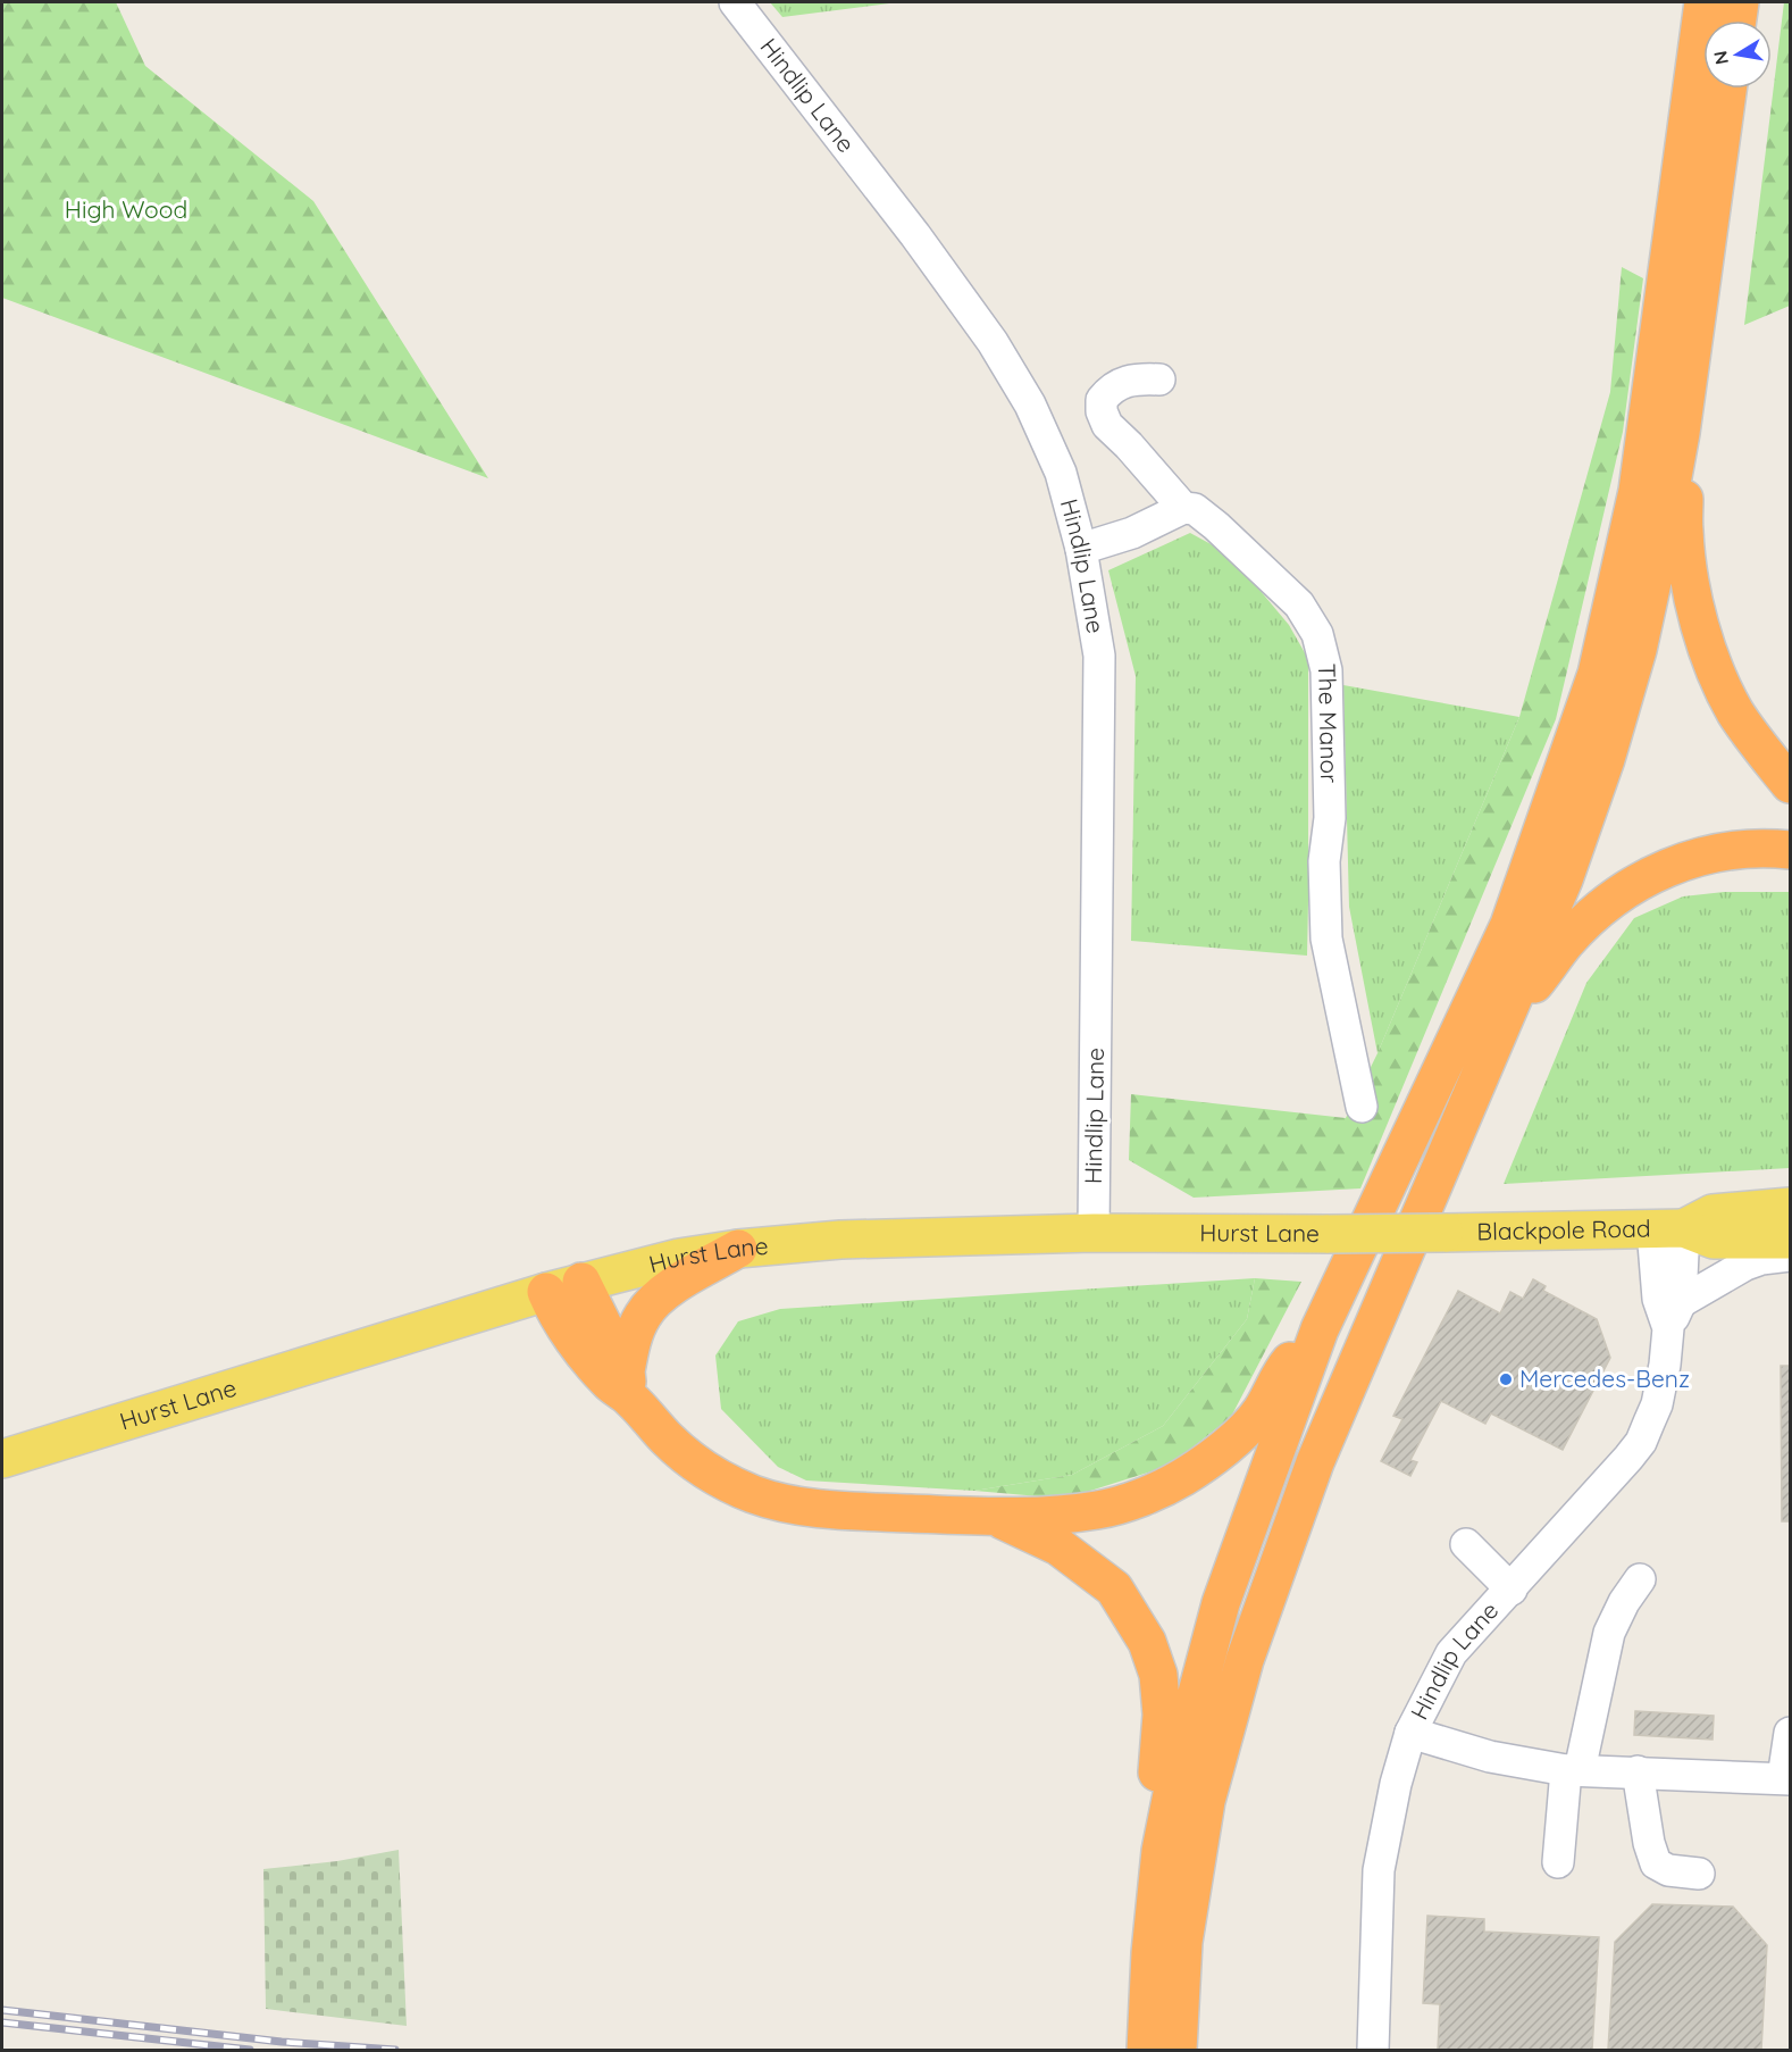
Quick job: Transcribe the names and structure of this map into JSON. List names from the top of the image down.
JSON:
{
  "streets": {
    "main road": ["Blackpole Road", "Hurst Lane"],
    "street": ["Hindlip Lane", "The Manor"]
  },
  "crossings": [
    ["Hindlip Lane", "Blackpole Road"],
    ["Hindlip Lane", "Hurst Lane"],
    ["Blackpole Road", "Hurst Lane"]
  ],
  "parks": ["High Wood"],
  "places": ["Mercedes-Benz"],
  "north": "left"
}
